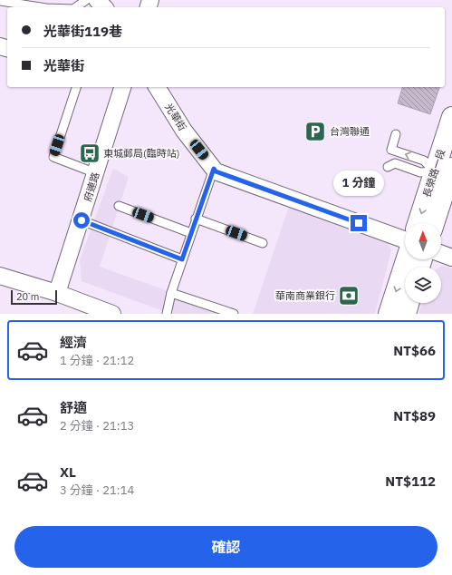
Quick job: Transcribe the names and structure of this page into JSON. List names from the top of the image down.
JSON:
{
  "streets": {
    "street": ["光華街", "長榮路一段", "府連路"]
  },
  "places": {
    "parking": ["台灣聯通"],
    "bus stop": ["東城郵局(臨時站)"],
    "bank": ["華南商業銀行"]
  },
  "scale_bar": "20 m",
  "north": "top",
  "page": {
    "banner": ["光華街119巷", "光華街"],
    "bubble": "1 分鐘",
    "scale": "20 m",
    "list": [
      {
        "name": "經濟",
        "note": "1 分鐘 · 21:12",
        "value": "NT$66"
      },
      {
        "name": "舒適",
        "note": "2 分鐘 · 21:13",
        "value": "NT$89"
      },
      {
        "name": "XL",
        "note": "3 分鐘 · 21:14",
        "value": "NT$112"
      }
    ],
    "buttons": "確認"
  }
}
